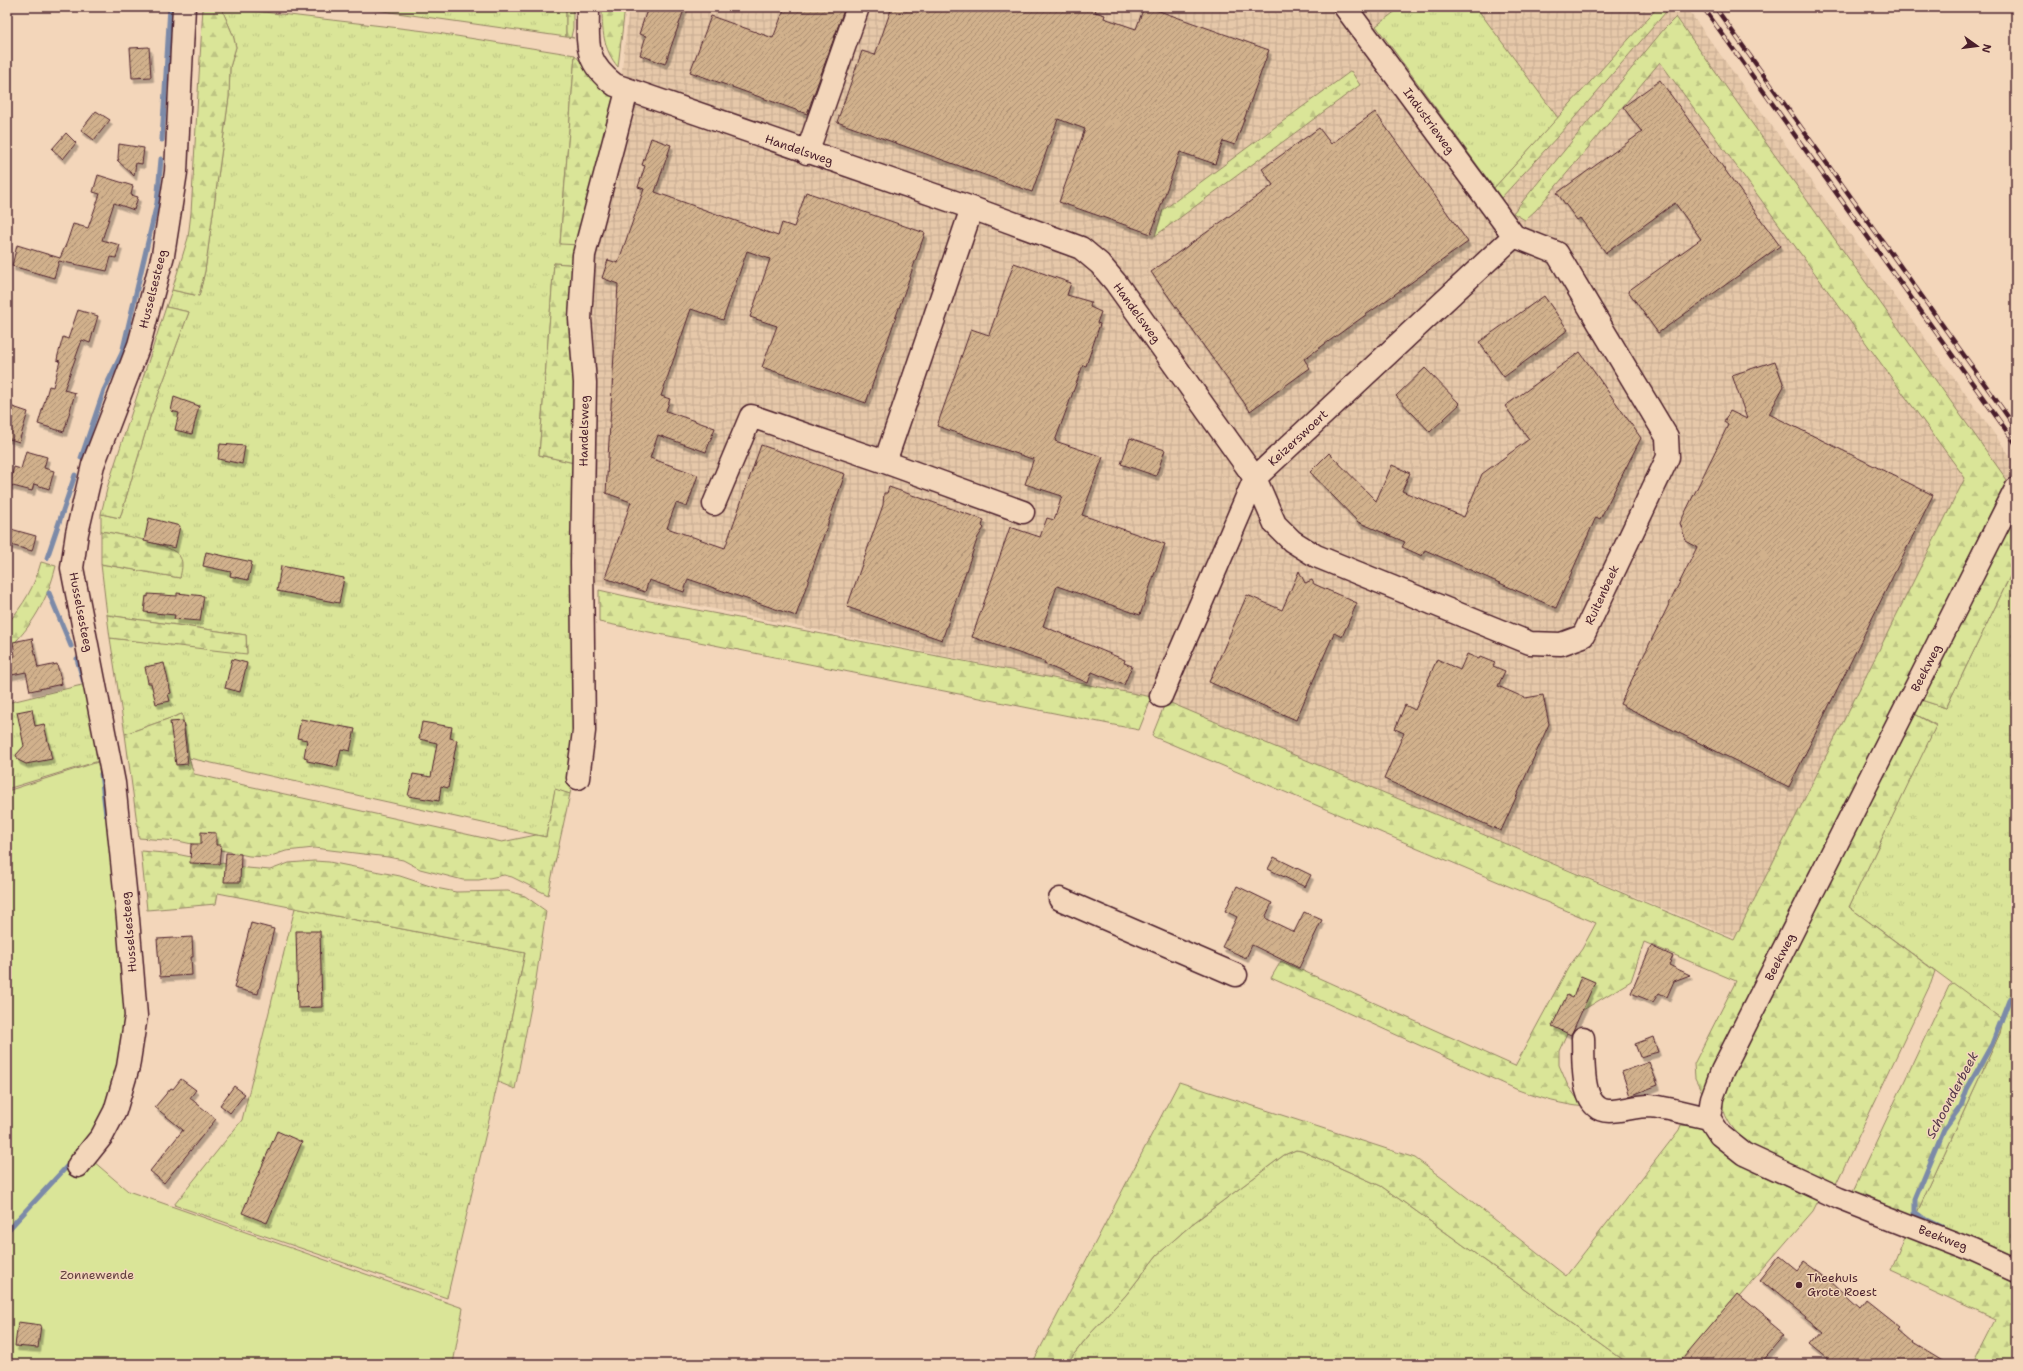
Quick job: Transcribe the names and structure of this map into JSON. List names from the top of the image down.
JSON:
{
  "streets": {
    "street": [
      "Industrieweg",
      "Handelsweg",
      "Husselsesteeg",
      "Keizerswoert",
      "Ruitenbeek",
      "Beekweg"
    ]
  },
  "crossings": [
    ["Industrieweg", "Keizerswoert"],
    ["Industrieweg", "Ruitenbeek"],
    ["Handelsweg", "Keizerswoert"],
    ["Handelsweg", "Ruitenbeek"],
    ["Keizerswoert", "Ruitenbeek"]
  ],
  "water": ["Schoonderbeek"],
  "parks": ["Zonnewende"],
  "places": ["Theehuis Grote Roest"],
  "north": "right"
}
